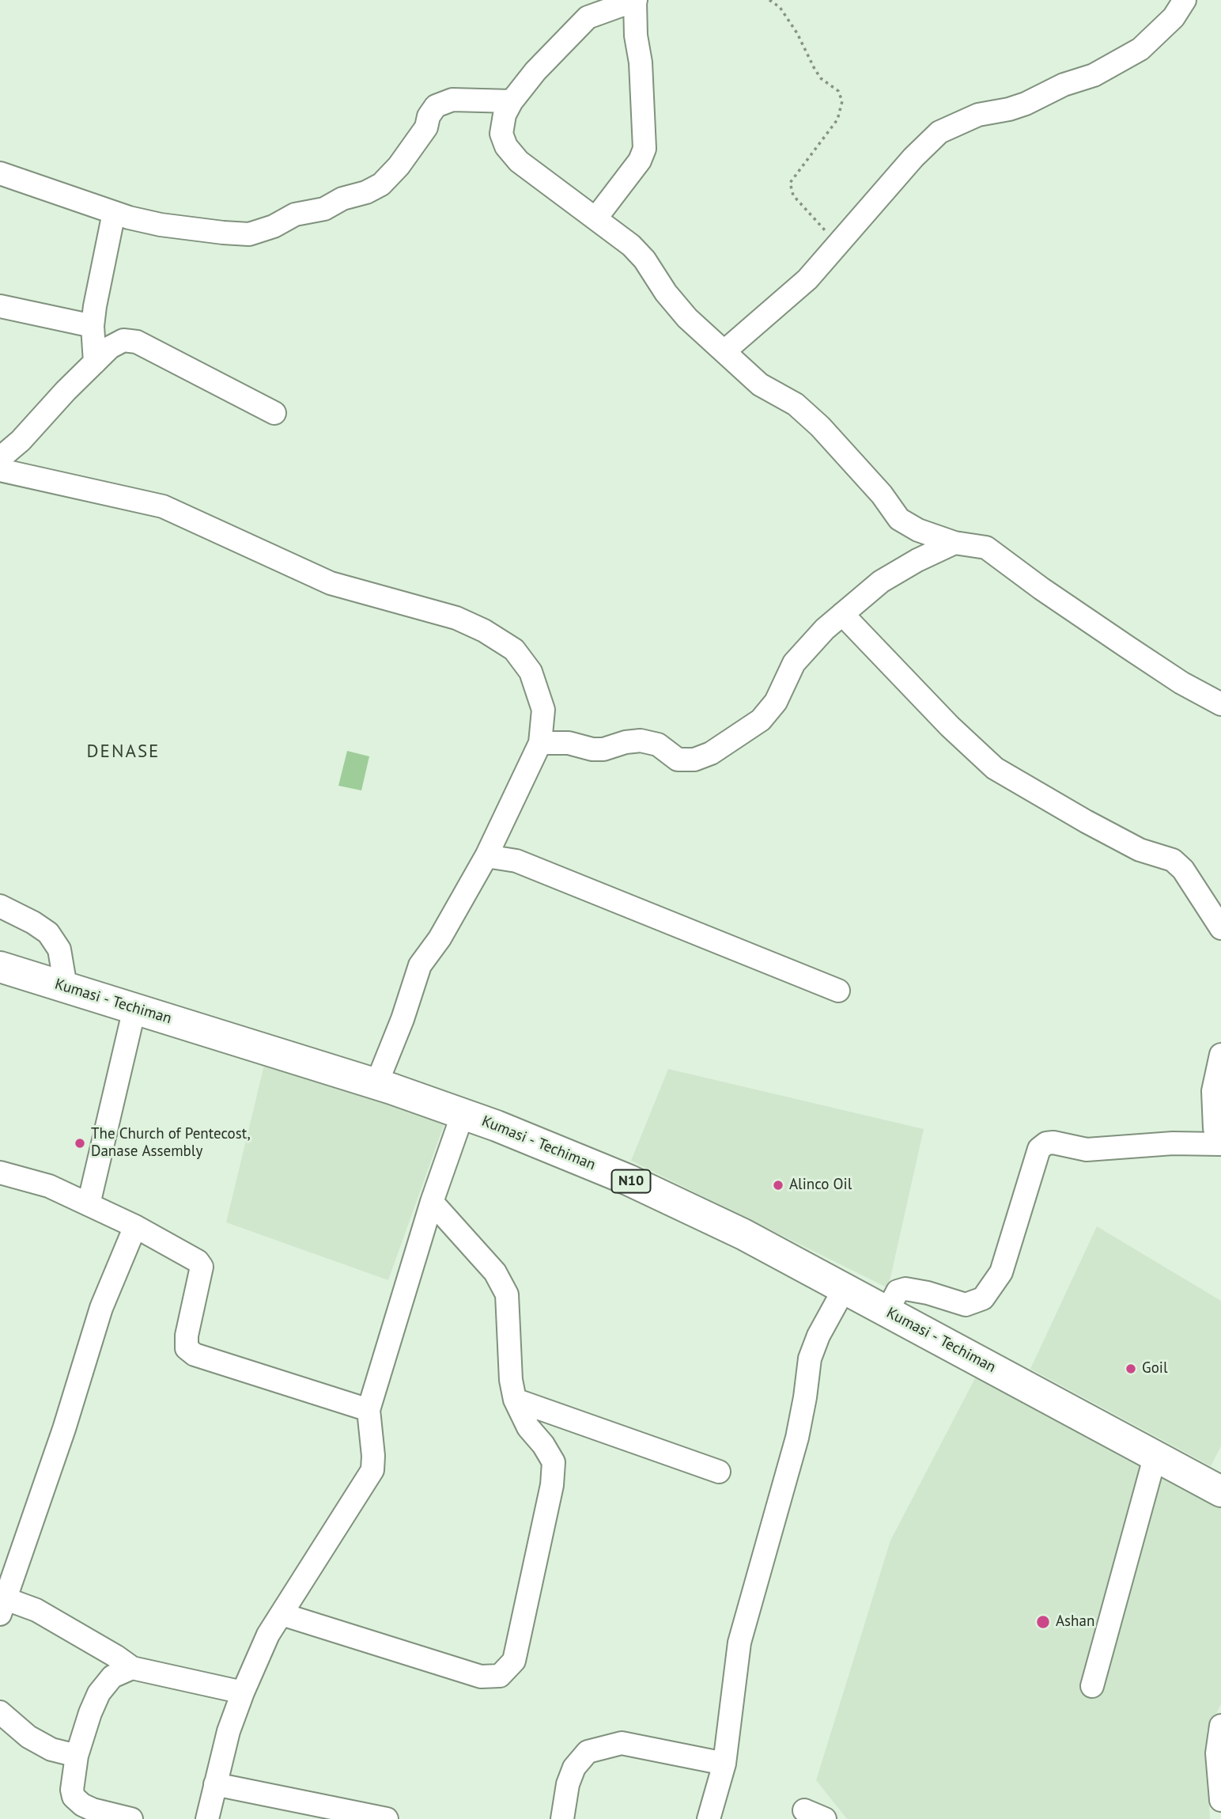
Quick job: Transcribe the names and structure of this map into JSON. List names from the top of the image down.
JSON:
{
  "streets": {
    "highway": ["Kumasi - Techiman", "N10"]
  },
  "districts": ["DENASE"],
  "places": [
    "The Church of Pentecost, Danase Assembly",
    "Alinco Oil",
    "Goil",
    "Ashan"
  ]
}
